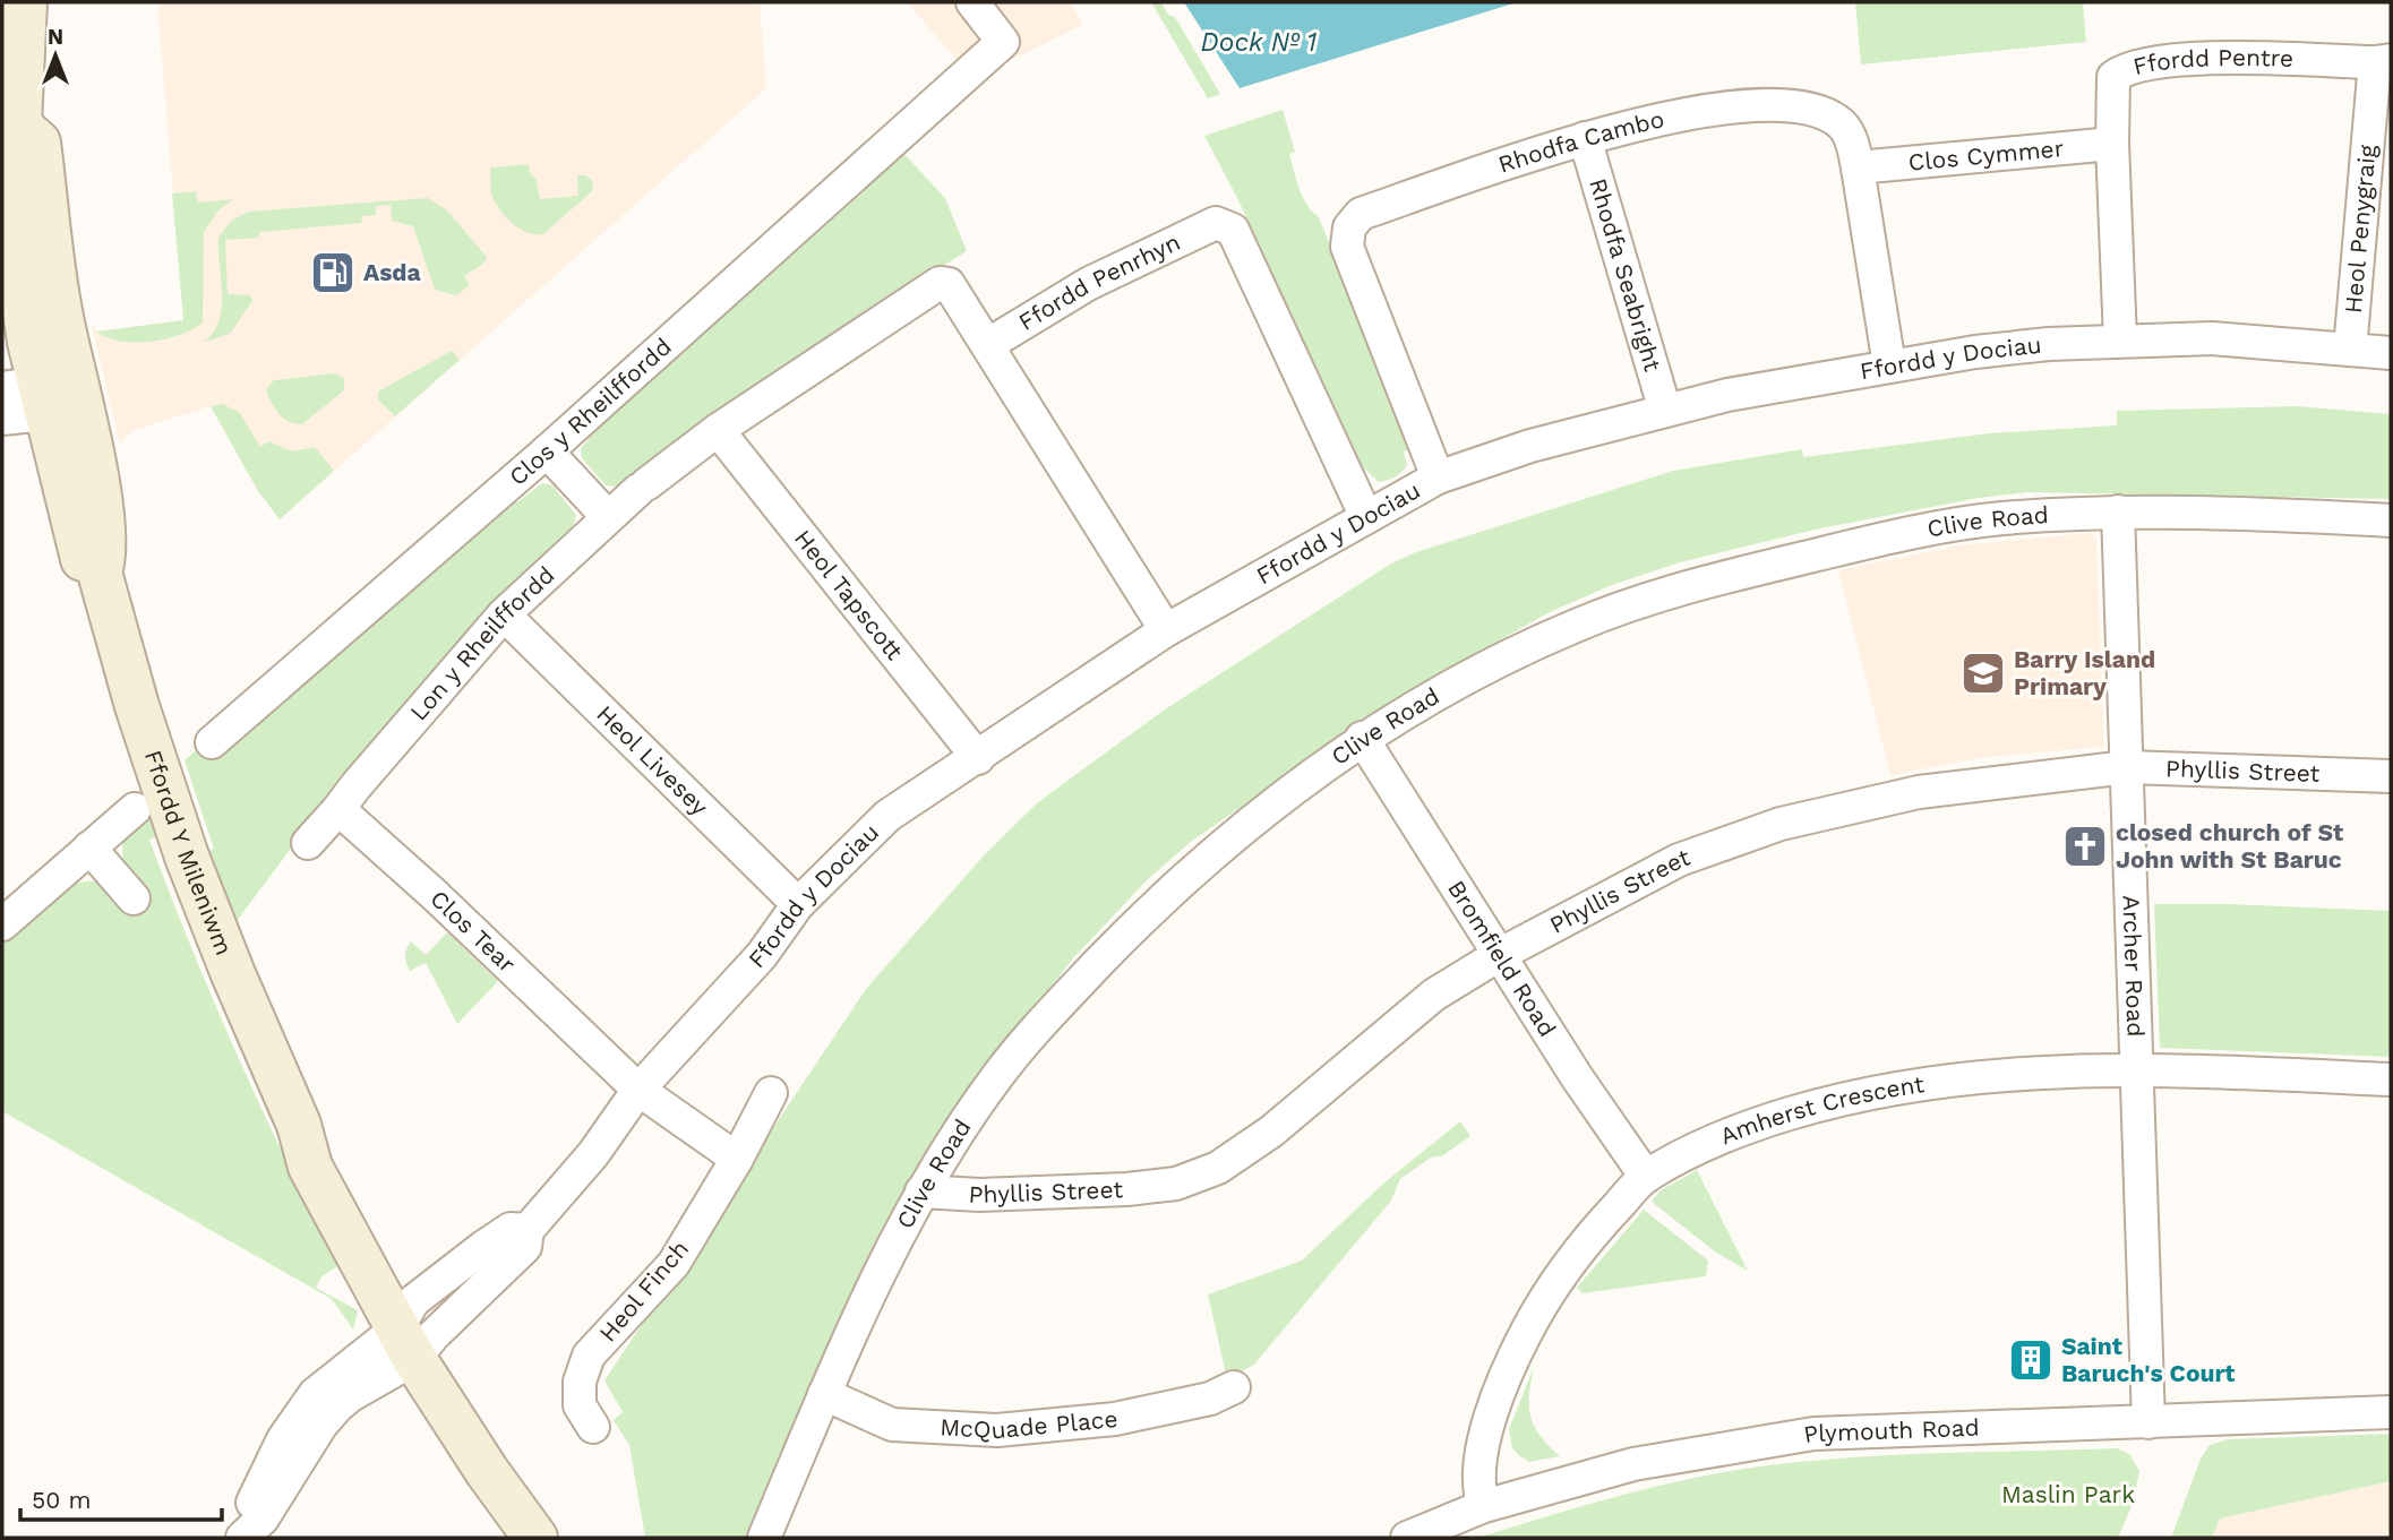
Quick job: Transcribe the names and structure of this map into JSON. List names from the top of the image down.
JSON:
{
  "streets": {
    "street": [
      "Ffordd Pentre",
      "Rhodfa Cambo",
      "Clos Cymmer",
      "Heol Penygraig",
      "Rhodfa Seabright",
      "Ffordd Penrhyn",
      "Ffordd y Dociau",
      "Clos y Rheilffordd",
      "Clive Road",
      "Heol Tapscott",
      "Lon y Rheilffordd",
      "Heol Livesey",
      "Phyllis Street",
      "Ffordd Y Mileniwm",
      "Clos Tear",
      "Bromfield Road",
      "Archer Road",
      "Amherst Crescent",
      "Heol Finch",
      "McQuade Place",
      "Plymouth Road"
    ]
  },
  "crossings": [
    ["Ffordd Pentre", "Clos Cymmer"],
    ["Ffordd Pentre", "Heol Penygraig"],
    ["Ffordd Pentre", "Ffordd y Dociau"],
    ["Rhodfa Cambo", "Clos Cymmer"],
    ["Rhodfa Cambo", "Rhodfa Seabright"],
    ["Rhodfa Cambo", "Ffordd y Dociau"],
    ["Heol Penygraig", "Ffordd y Dociau"],
    ["Rhodfa Seabright", "Ffordd y Dociau"],
    ["Ffordd Penrhyn", "Ffordd y Dociau"],
    ["Ffordd Penrhyn", "Lon y Rheilffordd"],
    ["Ffordd y Dociau", "Heol Tapscott"],
    ["Ffordd y Dociau", "Heol Livesey"],
    ["Ffordd y Dociau", "Ffordd Y Mileniwm"],
    ["Ffordd y Dociau", "Clos Tear"],
    ["Clive Road", "Phyllis Street"],
    ["Clive Road", "Bromfield Road"],
    ["Clive Road", "Archer Road"],
    ["Clive Road", "McQuade Place"],
    ["Heol Tapscott", "Lon y Rheilffordd"],
    ["Lon y Rheilffordd", "Heol Livesey"],
    ["Lon y Rheilffordd", "Clos Tear"],
    ["Phyllis Street", "Bromfield Road"],
    ["Phyllis Street", "Archer Road"],
    ["Bromfield Road", "Amherst Crescent"],
    ["Archer Road", "Amherst Crescent"],
    ["Archer Road", "Plymouth Road"],
    ["Amherst Crescent", "Plymouth Road"]
  ],
  "water": ["Dock Nº 1"],
  "parks": ["Maslin Park"],
  "places": {
    "fuel station": ["Asda"],
    "school or university": ["Barry Island Primary"],
    "church": ["closed church of St John with St Baruc"],
    "building": ["Saint Baruch's Court"]
  },
  "scale_bar": "50 m",
  "north": "top"
}
